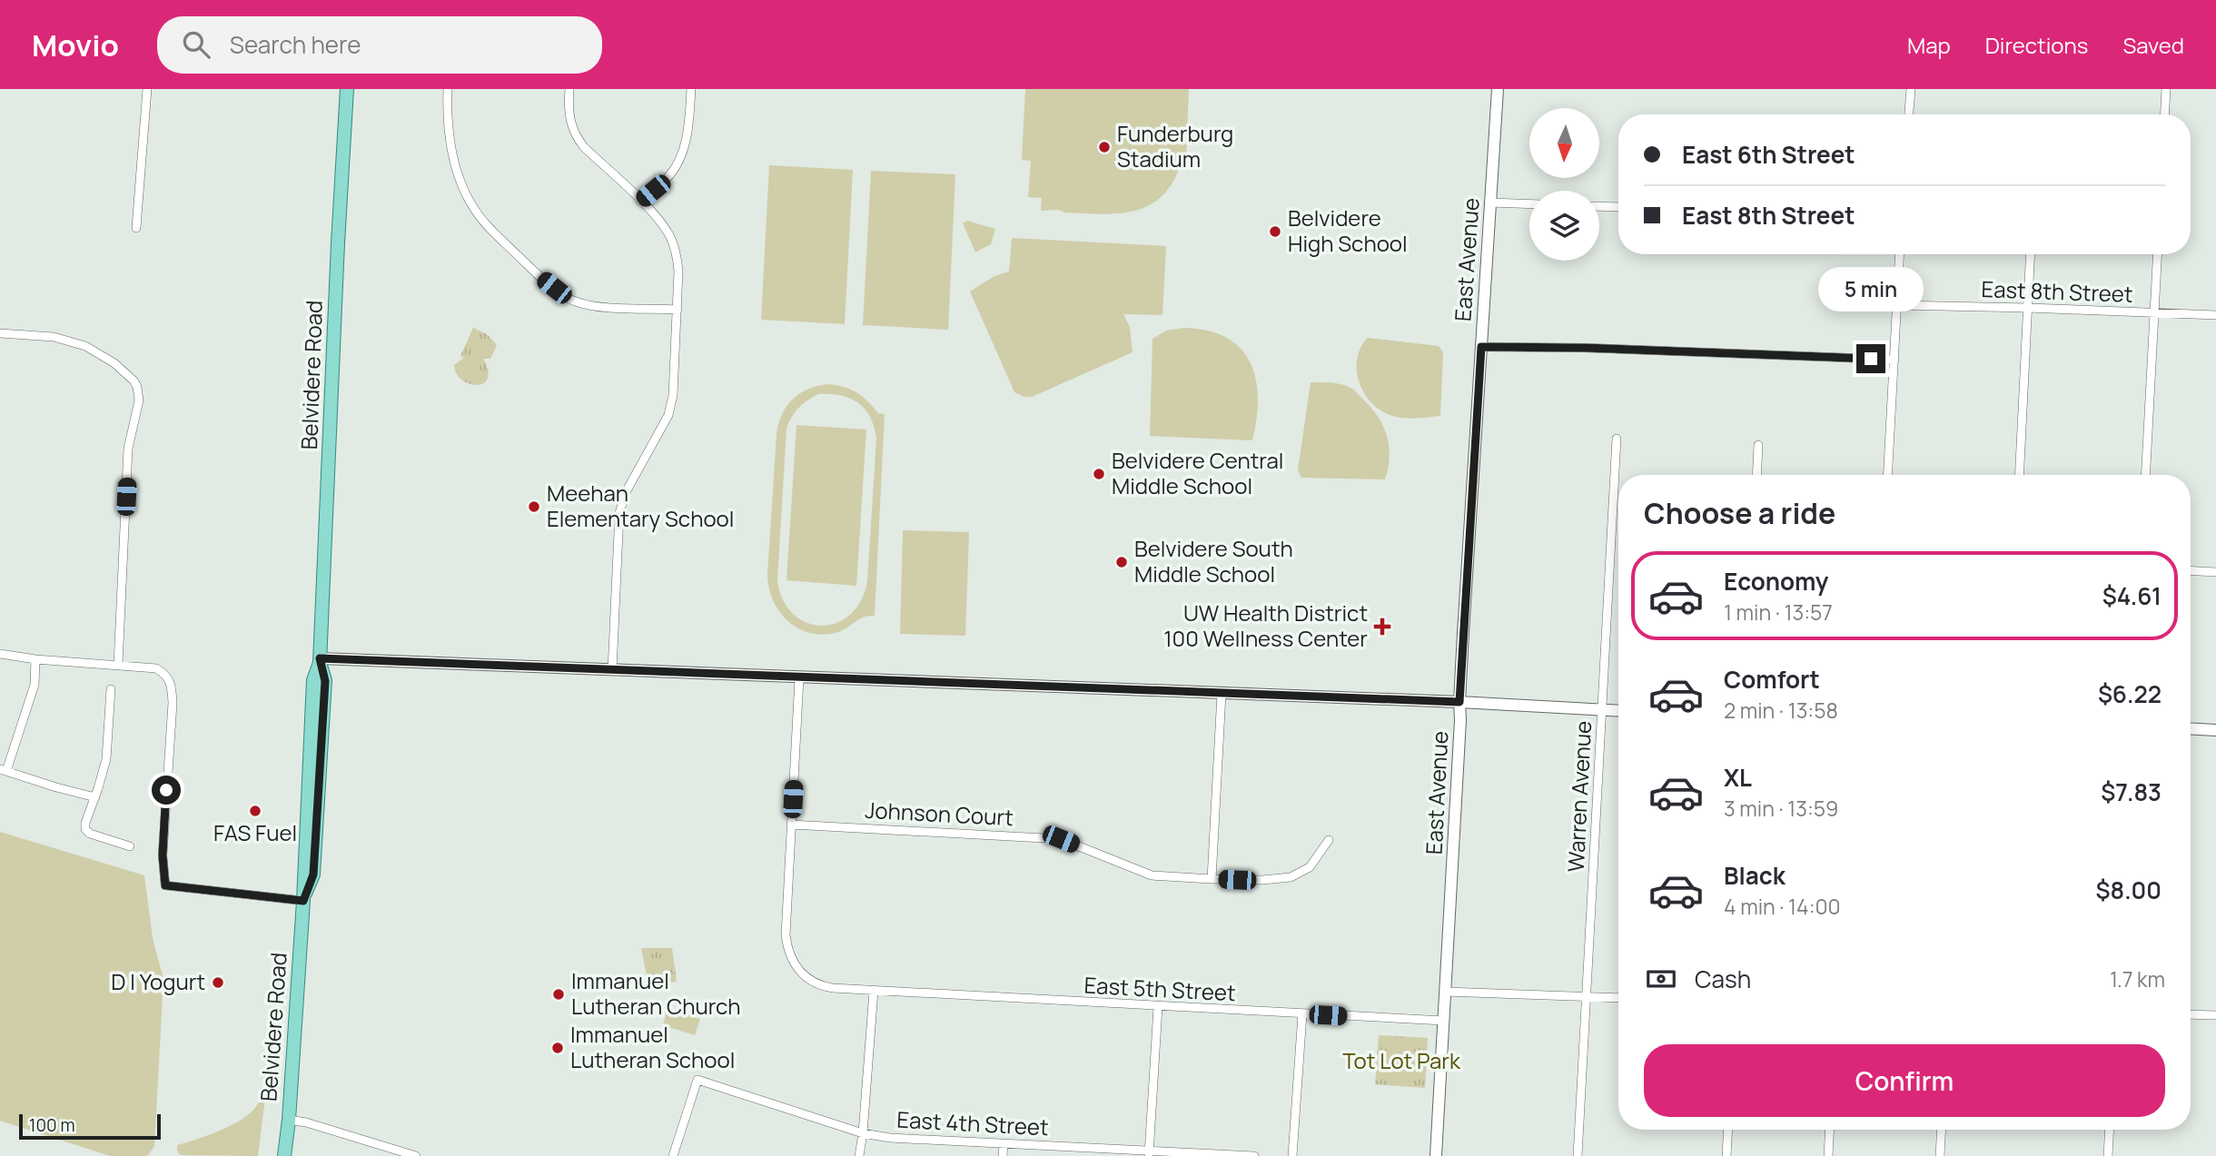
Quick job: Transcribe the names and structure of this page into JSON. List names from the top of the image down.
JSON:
{
  "streets": {
    "main road": ["Belvidere Road"],
    "street": [
      "East Avenue",
      "East 8th Street",
      "Warren Avenue",
      "Johnson Court",
      "East 5th Street",
      "East 4th Street"
    ]
  },
  "crossings": [
    ["East Avenue", "East 5th Street"],
    ["Johnson Court", "East 5th Street"]
  ],
  "parks": ["Tot Lot Park"],
  "places": {
    "other": [
      "Funderburg Stadium",
      "Belvidere High School",
      "Belvidere Central Middle School",
      "Meehan Elementary School",
      "Belvidere South Middle School",
      "FAS Fuel",
      "D I Yogurt",
      "Immanuel Lutheran Church",
      "Immanuel Lutheran School"
    ],
    "health": ["UW Health District 100 Wellness Center"]
  },
  "scale_bar": "100 m",
  "north": "bottom",
  "page": {
    "header": "Movio",
    "search": "Search here",
    "nav": ["Map", "Directions", "Saved"],
    "banner": ["East 6th Street", "East 8th Street"],
    "bubble": "5 min",
    "heading": "Choose a ride",
    "list": [
      {
        "name": "Economy",
        "note": "1 min · 13:57",
        "value": "$4.61"
      },
      {
        "name": "Comfort",
        "note": "2 min · 13:58",
        "value": "$6.22"
      },
      {
        "name": "XL",
        "note": "3 min · 13:59",
        "value": "$7.83"
      },
      {
        "name": "Black",
        "note": "4 min · 14:00",
        "value": "$8.00"
      }
    ],
    "pay": ["Cash", "1.7 km"],
    "buttons": "Confirm",
    "scale": "100 m"
  }
}
